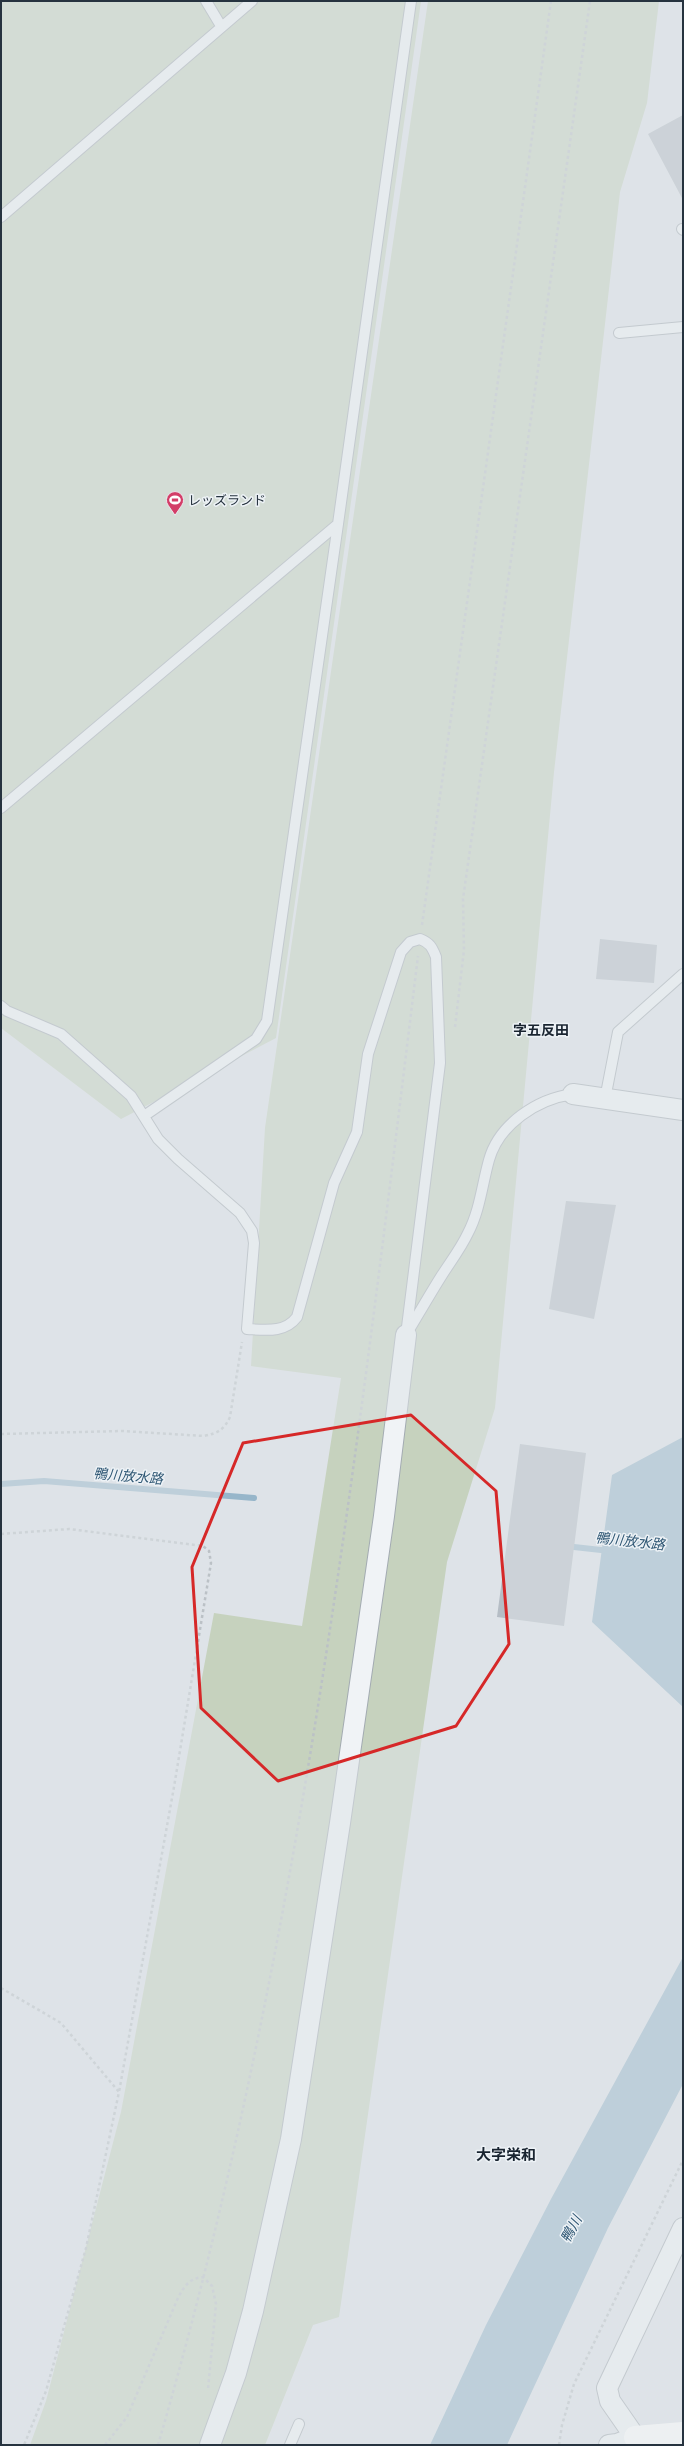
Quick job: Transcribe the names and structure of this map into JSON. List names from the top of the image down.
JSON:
{
  "districts": ["字五反田", "大字栄和"],
  "water": ["鴨川放水路", "鴨川"],
  "places": {
    "sports": ["レッズランド"]
  }
}
